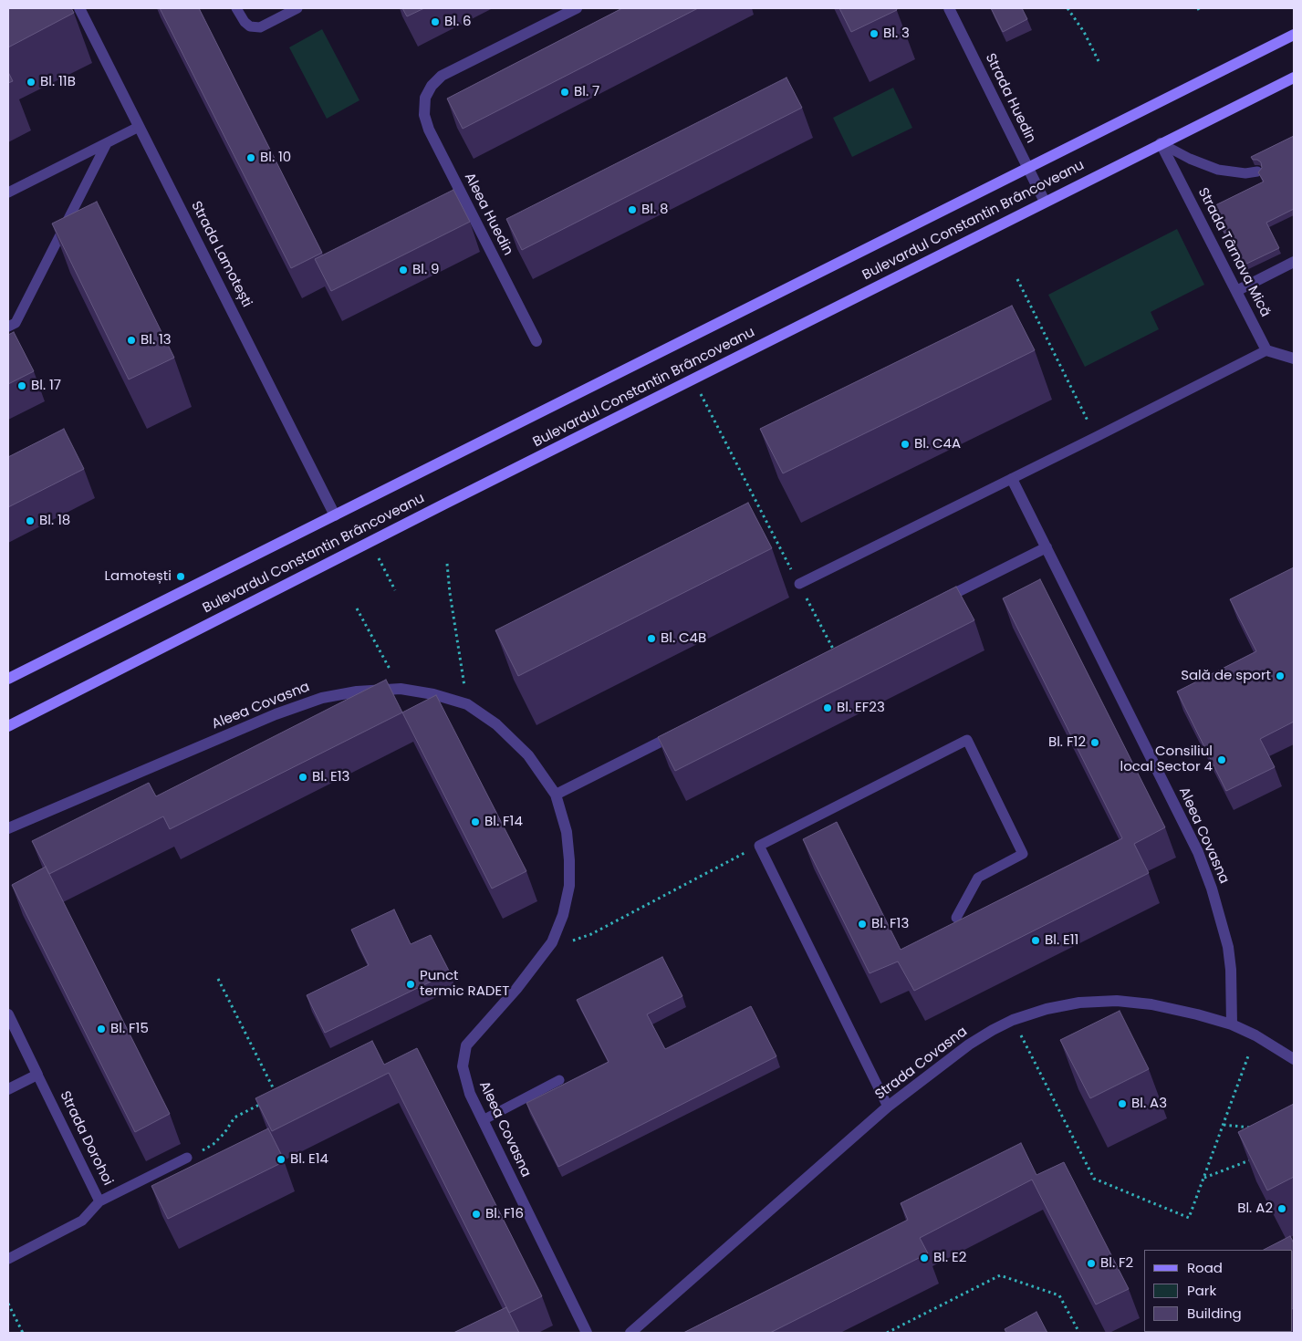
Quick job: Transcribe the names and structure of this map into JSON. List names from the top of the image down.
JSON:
{
  "streets": {
    "main road": ["Bulevardul Constantin Brâncoveanu"],
    "street": [
      "Strada Huedin",
      "Aleea Huedin",
      "Strada Târnava Mică",
      "Strada Lamotești",
      "Aleea Covasna",
      "Strada Covasna",
      "Strada Dorohoi"
    ]
  },
  "crossings": [
    ["Strada Huedin", "Bulevardul Constantin Brâncoveanu"],
    ["Bulevardul Constantin Brâncoveanu", "Strada Târnava Mică"],
    ["Bulevardul Constantin Brâncoveanu", "Strada Lamotești"],
    ["Aleea Covasna", "Strada Covasna"]
  ],
  "places": [
    "Bl. 6",
    "Bl. 3",
    "Bl. 11B",
    "Bl. 7",
    "Bl. 10",
    "Bl. 8",
    "Bl. 9",
    "Bl. 13",
    "Bl. 17",
    "Bl. C4A",
    "Bl. 18",
    "Lamotești",
    "Bl. C4B",
    "Sală de sport",
    "Bl. EF23",
    "Bl. F12",
    "Consiliul local Sector 4",
    "Bl. E13",
    "Bl. F14",
    "Bl. F13",
    "Bl. E11",
    "Punct termic RADET",
    "Bl. F15",
    "Bl. A3",
    "Bl. E14",
    "Bl. A2",
    "Bl. F16",
    "Bl. E2",
    "Bl. F2"
  ],
  "legend": ["Road", "Park", "Building"]
}
